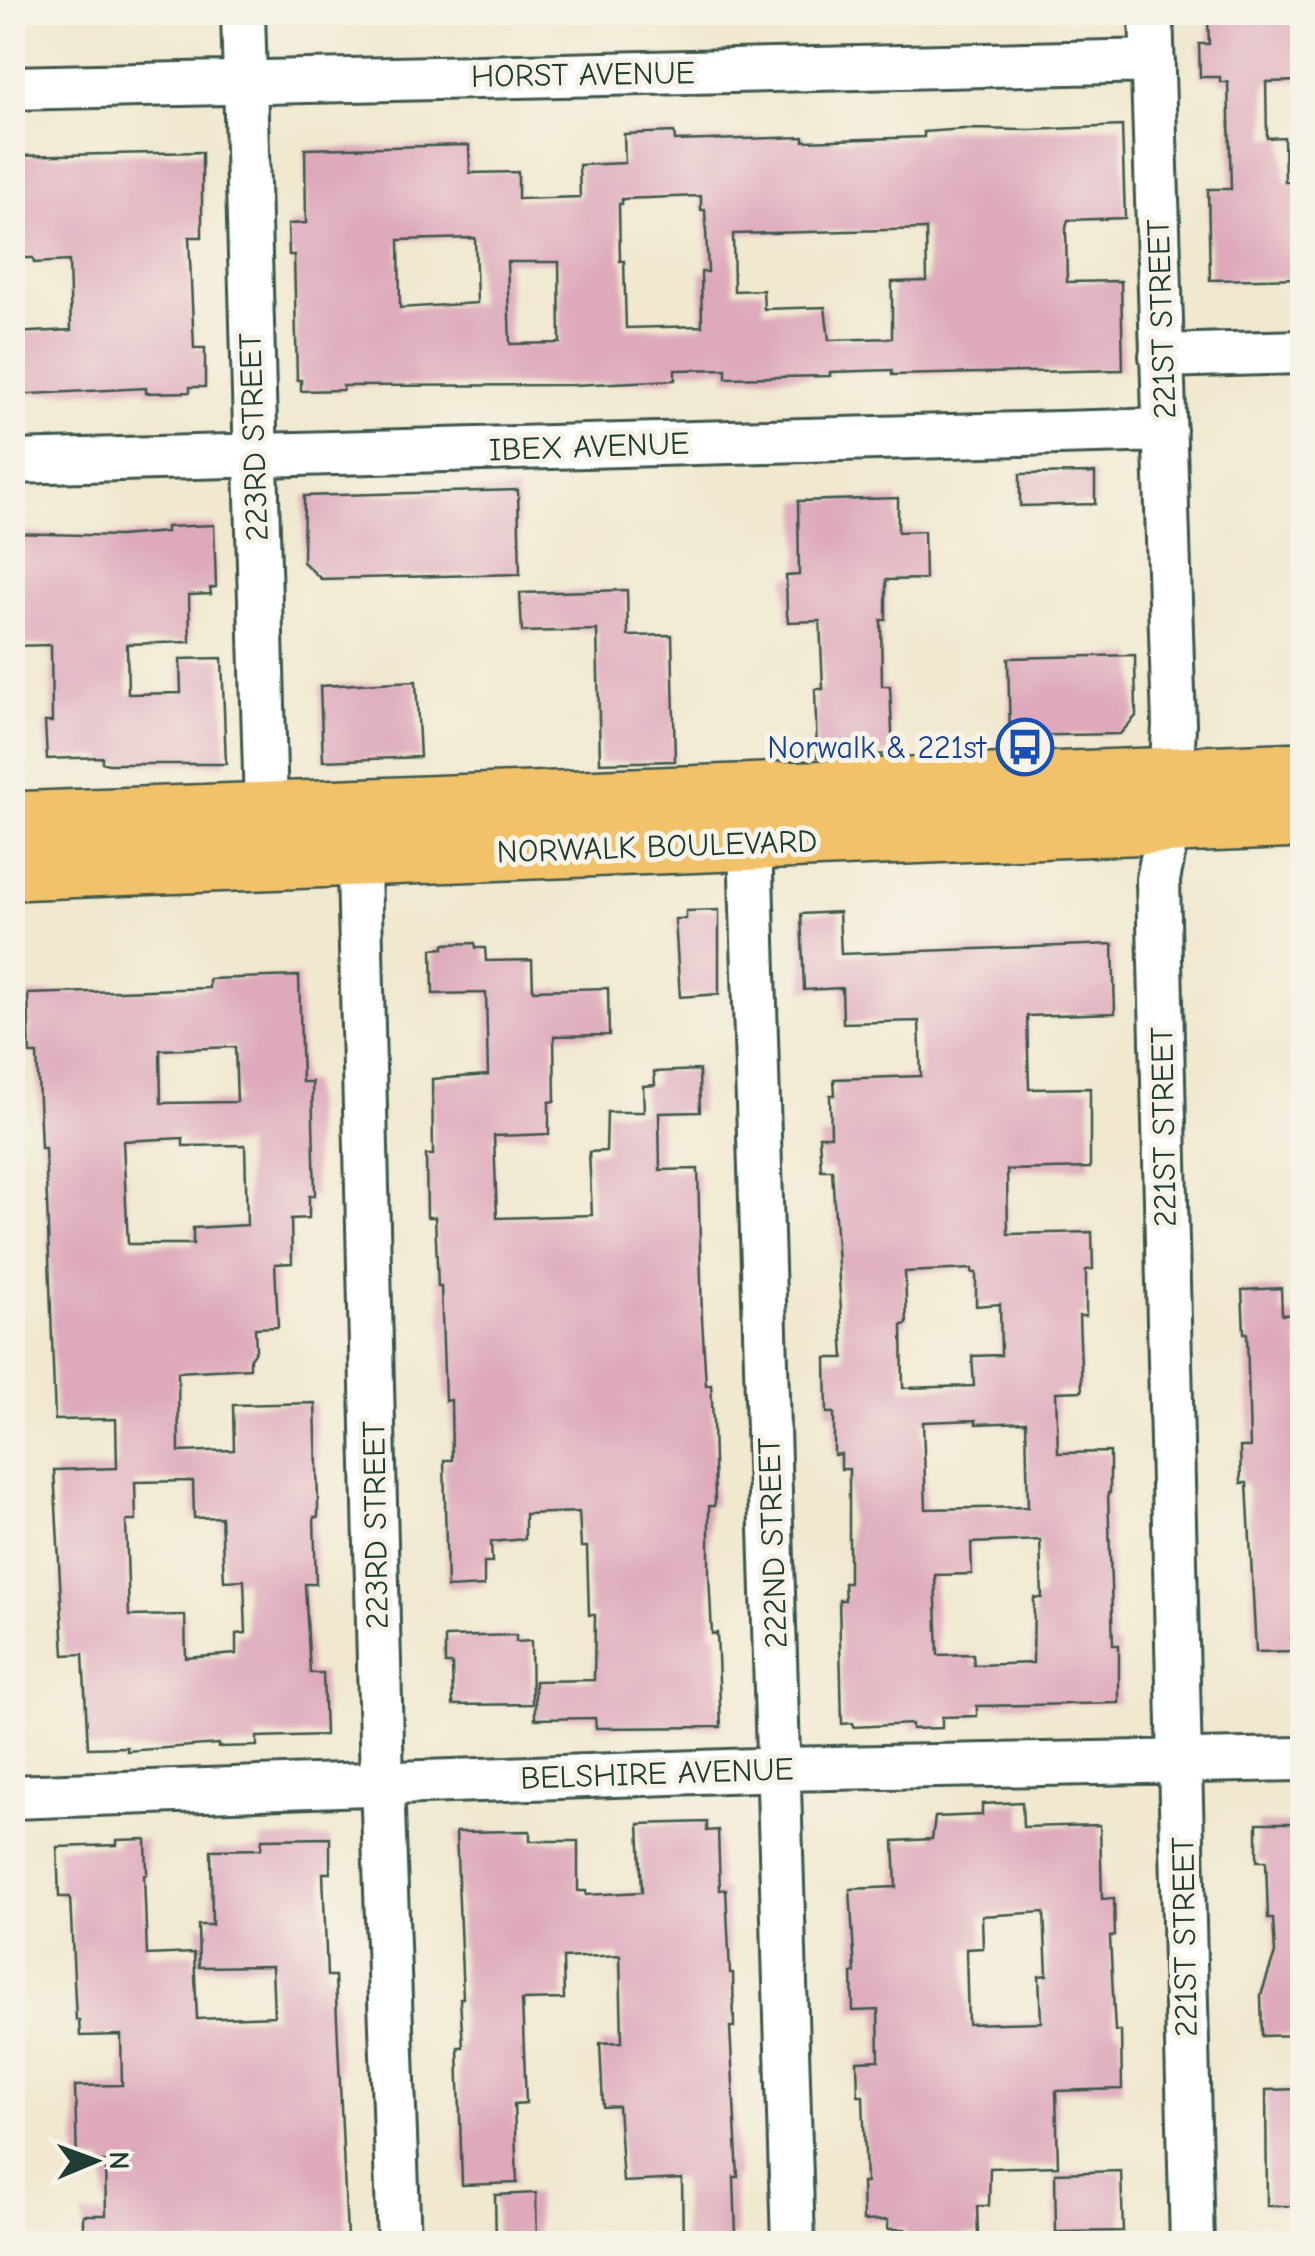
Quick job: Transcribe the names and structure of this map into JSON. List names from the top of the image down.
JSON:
{
  "streets": {
    "main road": ["NORWALK BOULEVARD"],
    "street": [
      "HORST AVENUE",
      "221ST STREET",
      "223RD STREET",
      "IBEX AVENUE",
      "222ND STREET",
      "BELSHIRE AVENUE"
    ]
  },
  "crossings": [
    ["HORST AVENUE", "221ST STREET"],
    ["HORST AVENUE", "223RD STREET"],
    ["221ST STREET", "IBEX AVENUE"],
    ["221ST STREET", "NORWALK BOULEVARD"],
    ["221ST STREET", "BELSHIRE AVENUE"],
    ["223RD STREET", "IBEX AVENUE"],
    ["223RD STREET", "NORWALK BOULEVARD"],
    ["223RD STREET", "BELSHIRE AVENUE"],
    ["NORWALK BOULEVARD", "222ND STREET"],
    ["222ND STREET", "BELSHIRE AVENUE"]
  ],
  "places": {
    "bus stop": ["Norwalk & 221st"]
  },
  "north": "right"
}
